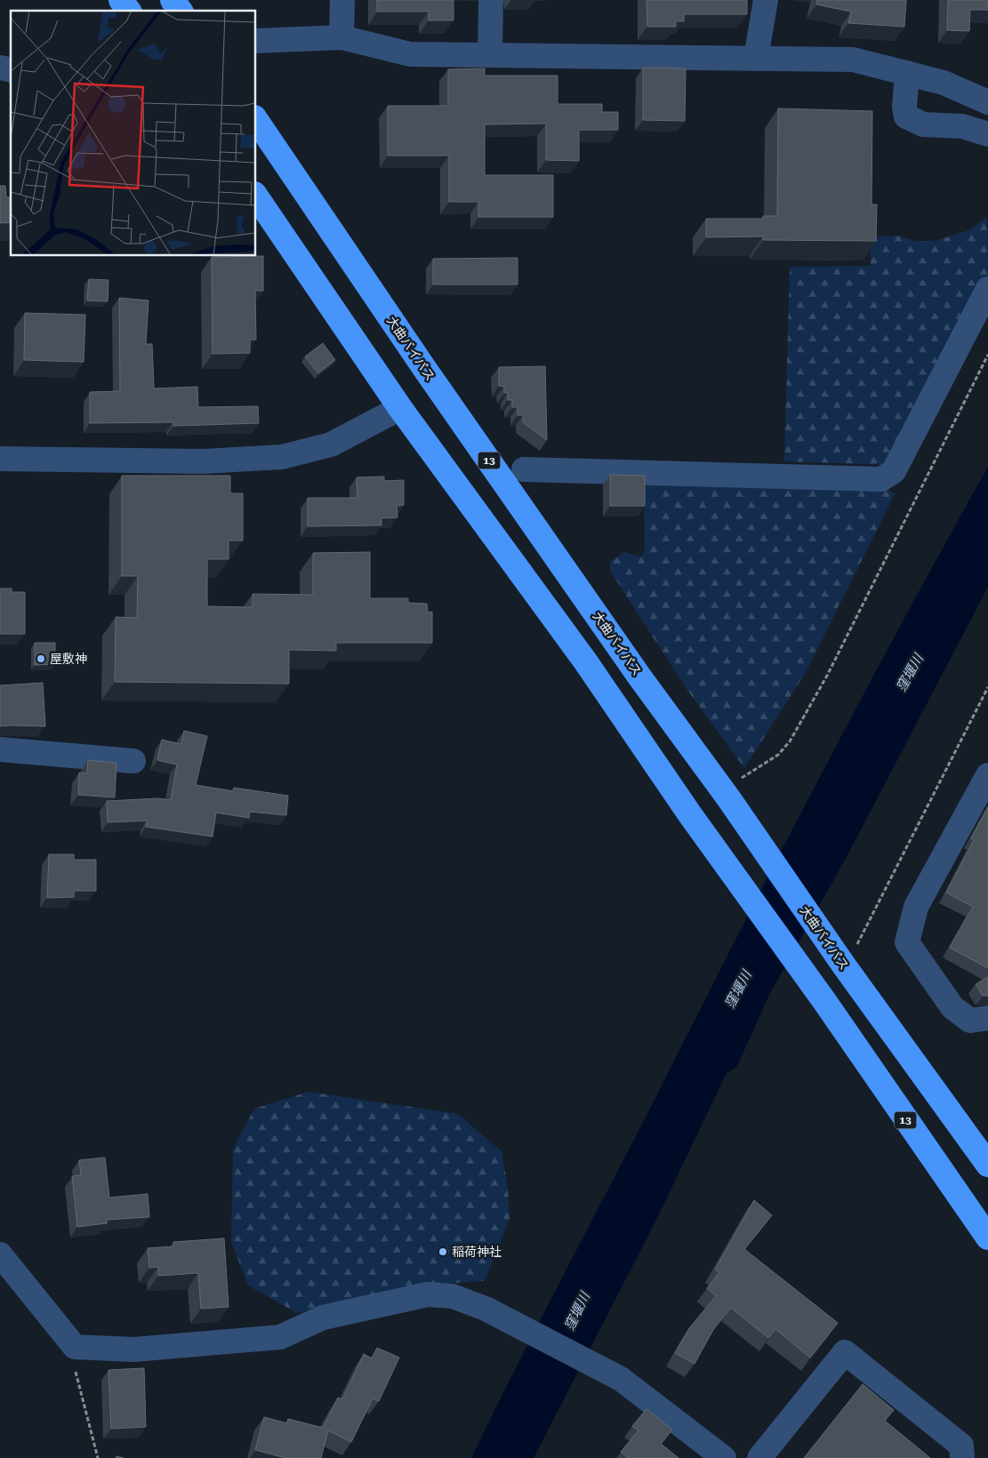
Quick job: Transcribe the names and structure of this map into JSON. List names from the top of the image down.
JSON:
{
  "streets": {
    "highway": ["大曲バイパス", "13"]
  },
  "water": ["窪堰川"],
  "places": ["屋敷神", "稲荷神社"]
}
